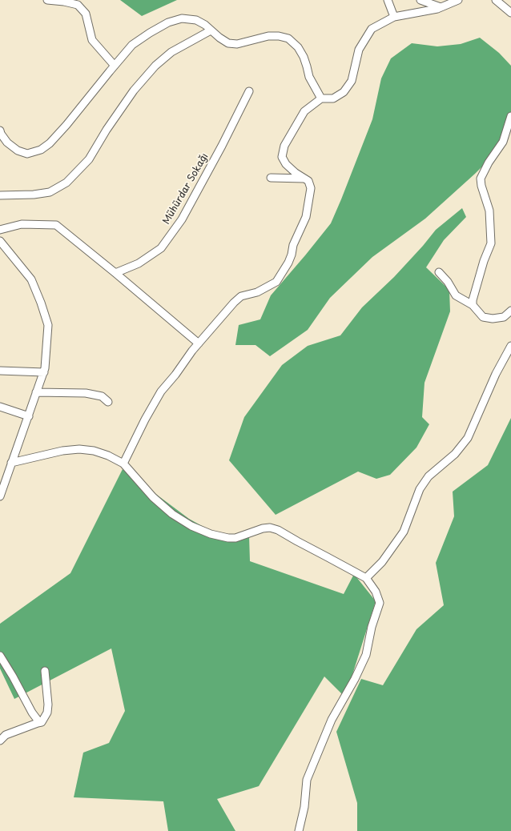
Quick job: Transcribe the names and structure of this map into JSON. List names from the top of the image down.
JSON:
{
  "streets": {
    "street": ["Mühürdar Sokağı"]
  }
}
